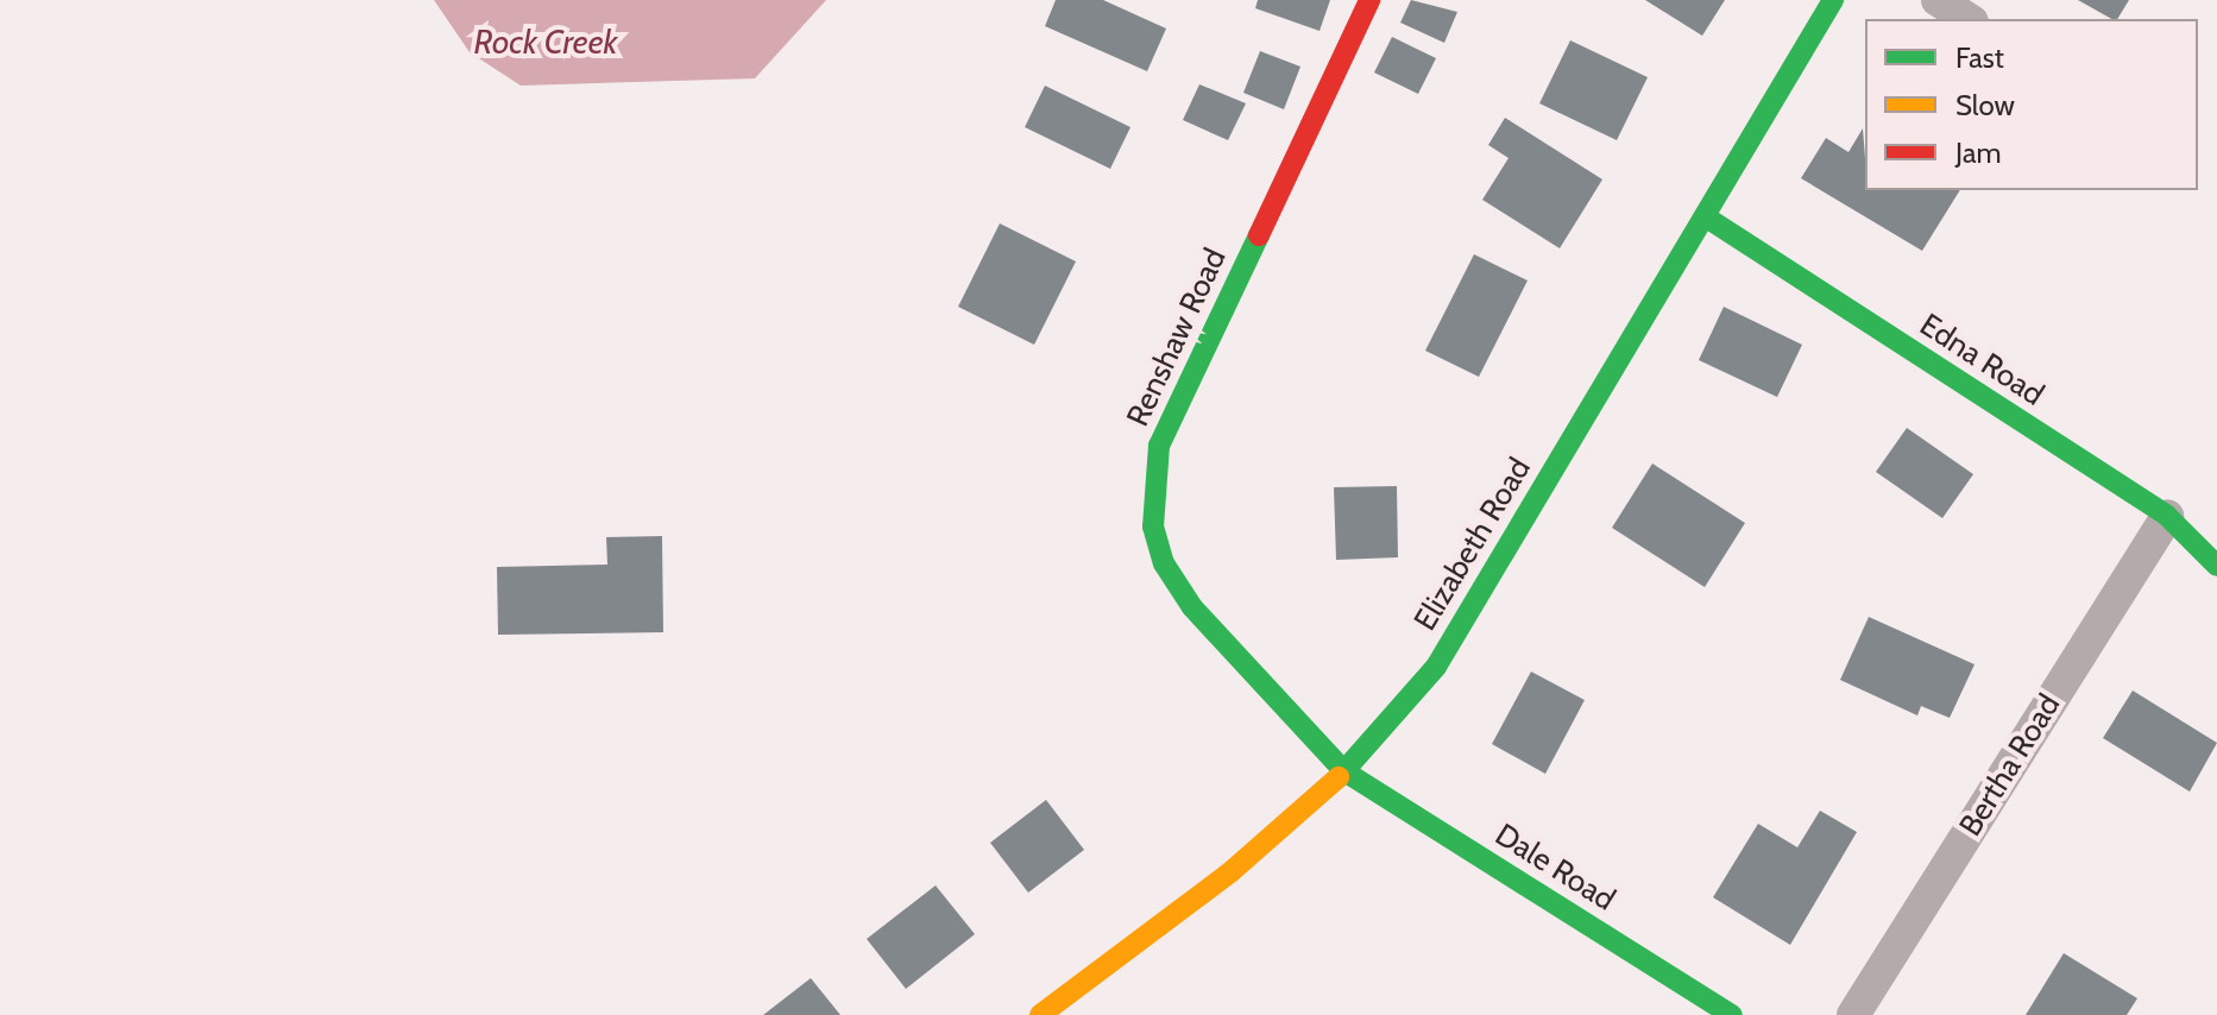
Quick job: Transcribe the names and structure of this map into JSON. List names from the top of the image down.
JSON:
{
  "streets": {
    "street": [
      "Renshaw Road",
      "Edna Road",
      "Elizabeth Road",
      "Bertha Road",
      "Dale Road"
    ]
  },
  "crossings": [
    ["Renshaw Road", "Elizabeth Road"],
    ["Renshaw Road", "Dale Road"],
    ["Edna Road", "Elizabeth Road"],
    ["Edna Road", "Bertha Road"],
    ["Elizabeth Road", "Dale Road"]
  ],
  "water": ["Rock Creek"],
  "legend": ["Fast", "Slow", "Jam"]
}
